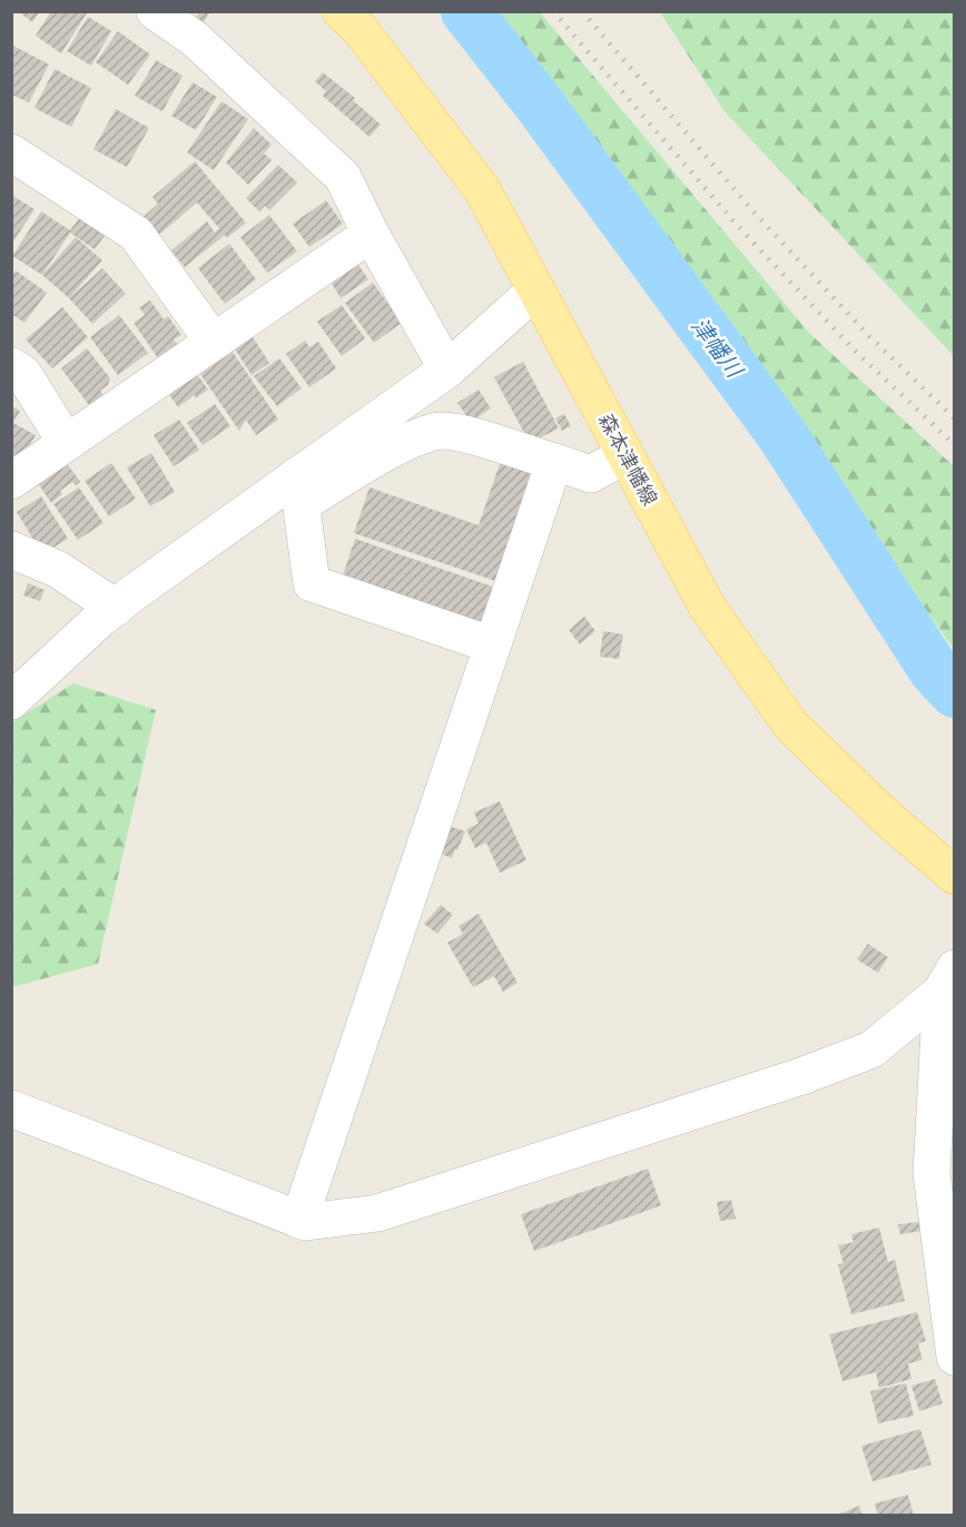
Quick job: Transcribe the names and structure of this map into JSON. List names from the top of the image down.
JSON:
{
  "streets": {
    "main road": ["森本津幡線"]
  },
  "water": ["津幡川"]
}
